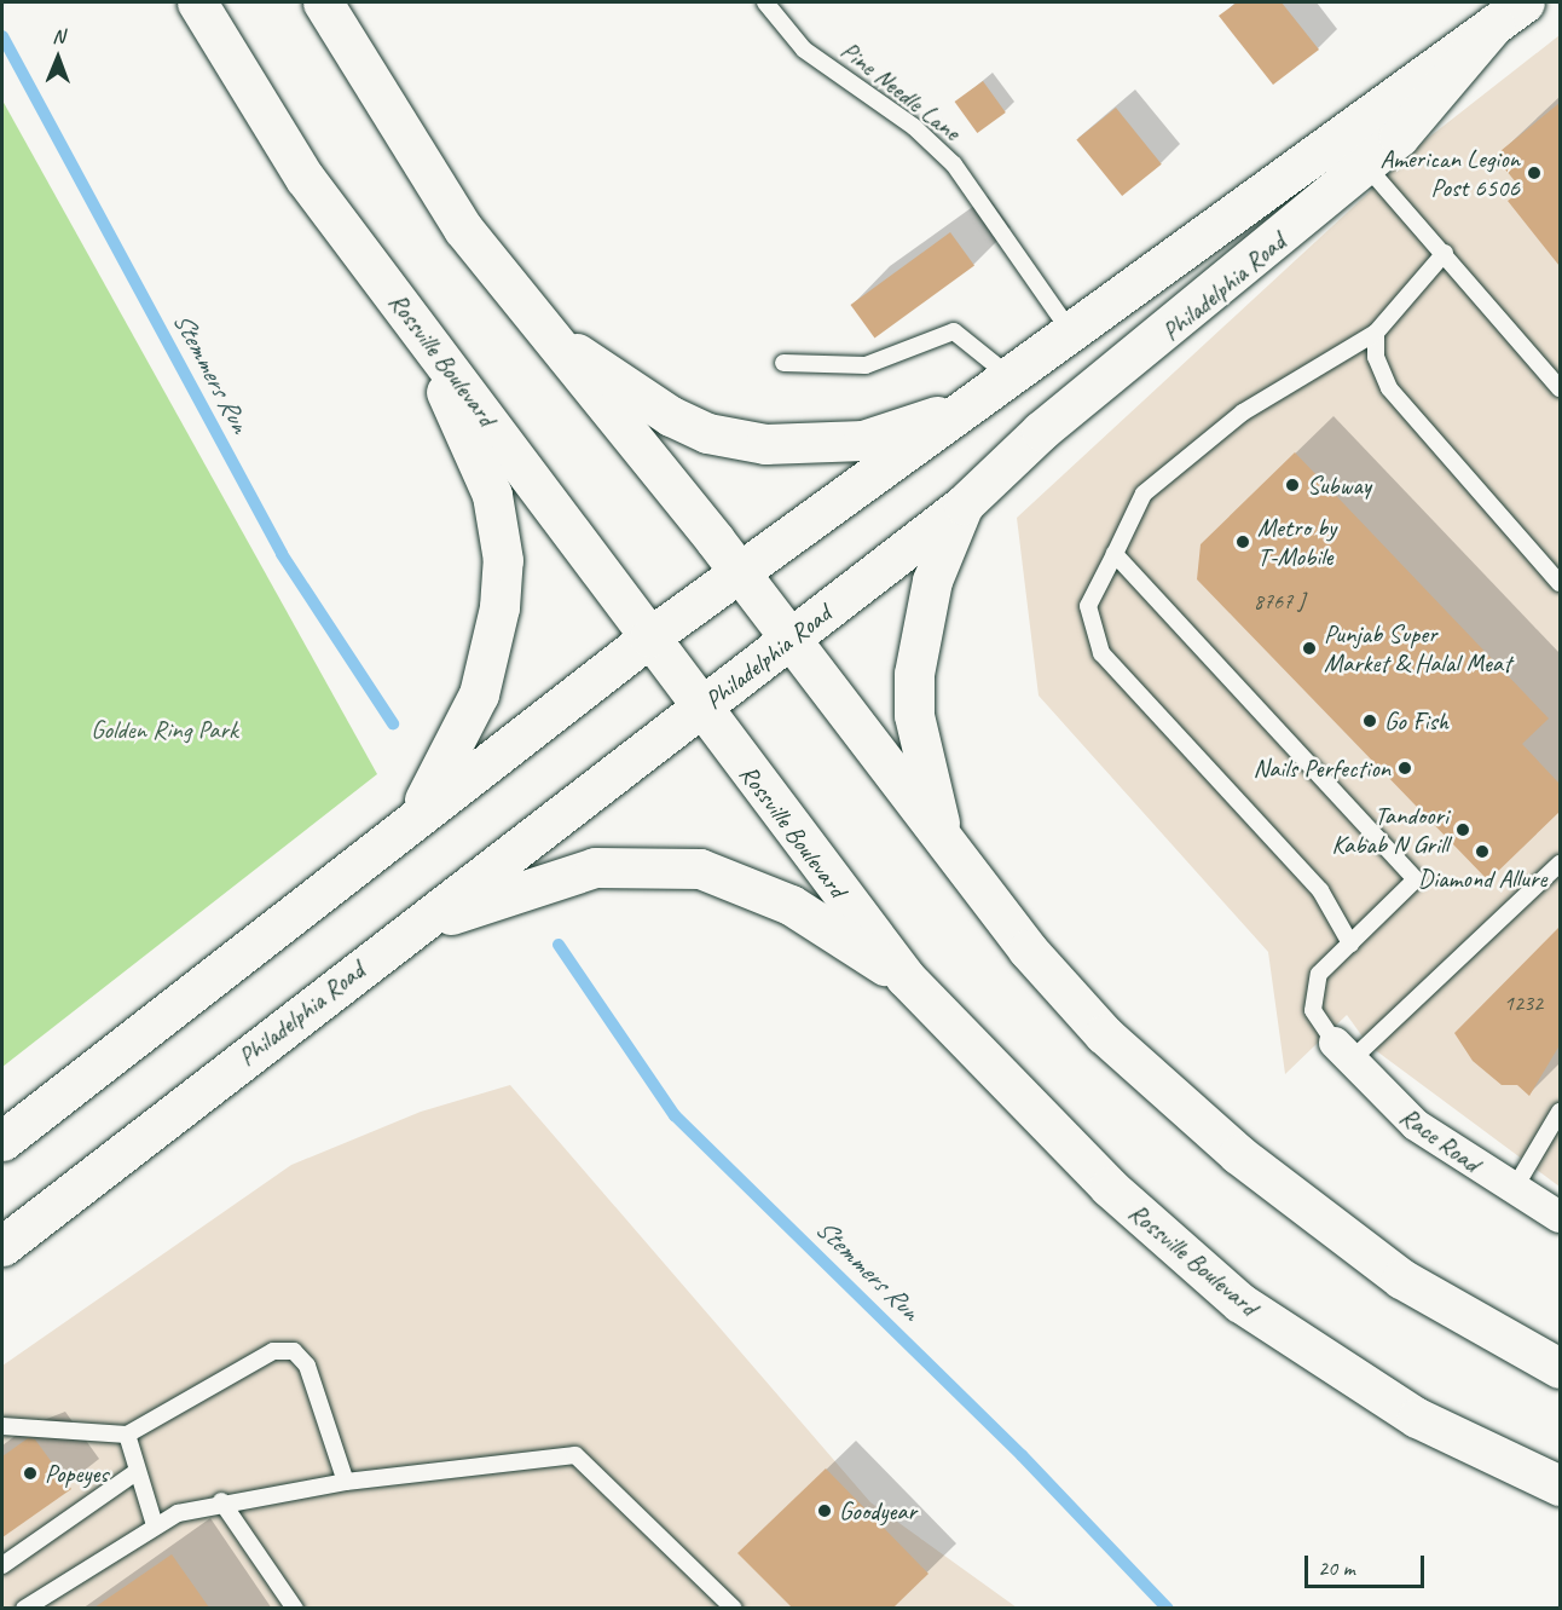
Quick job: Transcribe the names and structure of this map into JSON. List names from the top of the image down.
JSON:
{
  "streets": {
    "main road": ["Philadelphia Road", "Rossville Boulevard"],
    "street": ["Race Road"],
    "lane": ["Pine Needle Lane"]
  },
  "crossings": [
    ["Pine Needle Lane", "Philadelphia Road"],
    ["Philadelphia Road", "Rossville Boulevard"]
  ],
  "water": ["Stemmers Run"],
  "parks": ["Golden Ring Park"],
  "places": [
    "American Legion Post 6506",
    "Subway",
    "Metro by T-Mobile",
    "Punjab Super Market & Halal Meat",
    "Go Fish",
    "Nails Perfection",
    "Tandoori Kabab N Grill",
    "Diamond Allure",
    "Popeyes",
    "Goodyear"
  ],
  "house_numbers": ["8767 J", "1232"],
  "scale_bar": "20 m",
  "north": "top"
}
